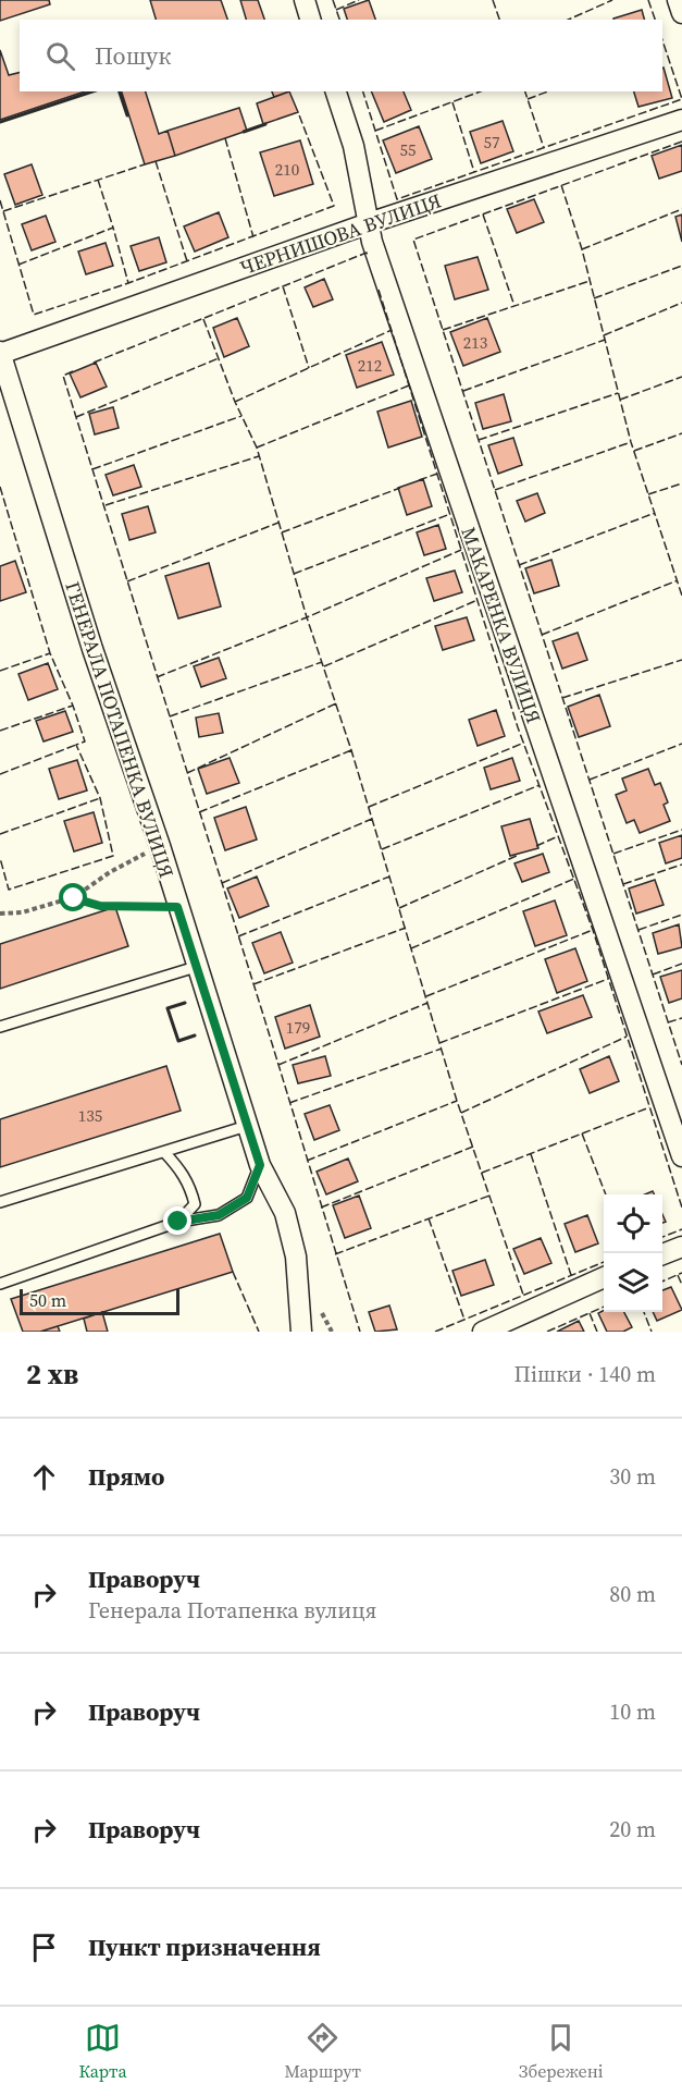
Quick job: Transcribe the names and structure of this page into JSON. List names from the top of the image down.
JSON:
{
  "streets": {
    "street": ["ЧЕРНИШОВА ВУЛИЦЯ", "МАКАРЕНКА ВУЛИЦЯ", "ГЕНЕРАЛА ПОТАПЕНКА ВУЛИЦЯ"]
  },
  "crossings": [
    ["ЧЕРНИШОВА ВУЛИЦЯ", "МАКАРЕНКА ВУЛИЦЯ"],
    ["ЧЕРНИШОВА ВУЛИЦЯ", "ГЕНЕРАЛА ПОТАПЕНКА ВУЛИЦЯ"]
  ],
  "house_numbers": [
    "57",
    "55",
    "210",
    "213",
    "212",
    "179",
    "135"
  ],
  "scale_bar": "50 m",
  "page": {
    "search": "Пошук",
    "scale": "50 m",
    "heading": ["2 хв", "Пішки · 140 m"],
    "list": [
      ["Прямо", "30 m"],
      ["Праворуч", "Генерала Потапенка вулиця", "80 m"],
      ["Праворуч", "10 m"],
      ["Праворуч", "20 m"],
      "Пункт призначення"
    ],
    "nav": ["Карта", "Маршрут", "Збережені"]
  }
}
